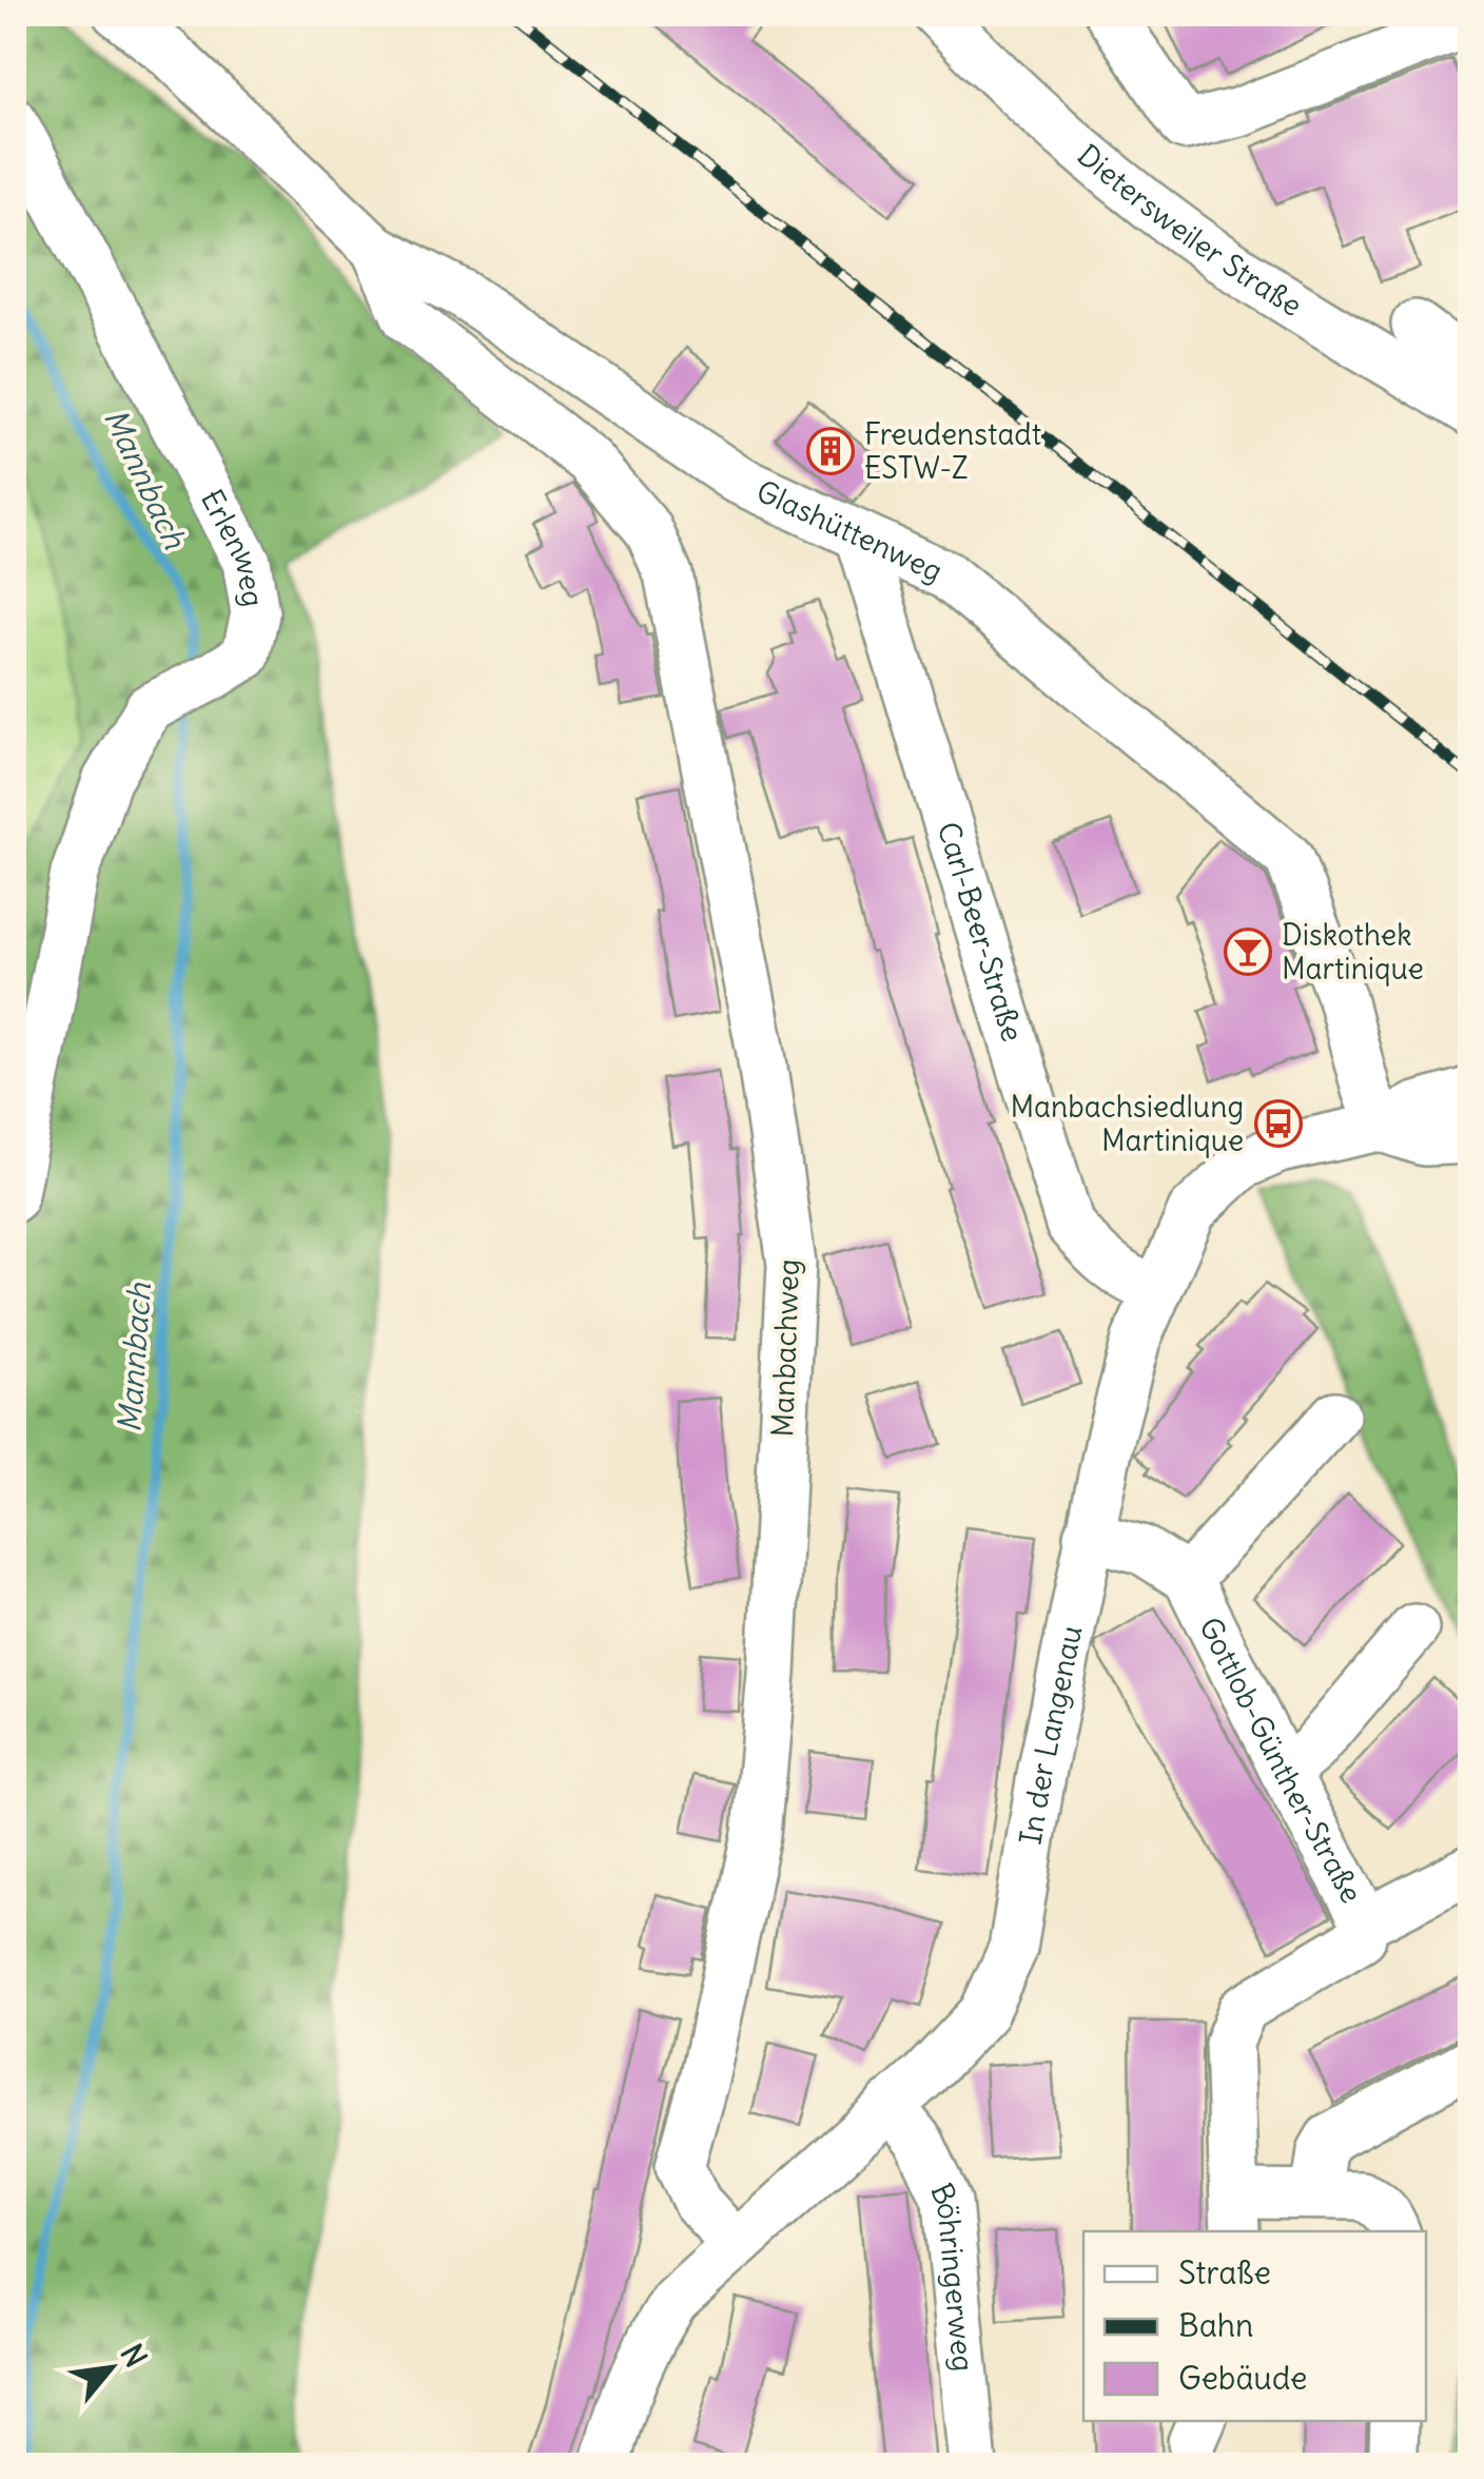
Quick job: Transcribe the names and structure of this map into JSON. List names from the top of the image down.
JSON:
{
  "streets": {
    "street": [
      "Dietersweiler Straße",
      "Glashüttenweg",
      "Erlenweg",
      "Carl-Beer-Straße",
      "Manbachweg",
      "In der Langenau",
      "Gottlob-Günther-Straße",
      "Böhringerweg"
    ]
  },
  "crossings": [
    ["Glashüttenweg", "Carl-Beer-Straße"],
    ["Glashüttenweg", "Manbachweg"],
    ["Glashüttenweg", "In der Langenau"],
    ["Carl-Beer-Straße", "In der Langenau"],
    ["Manbachweg", "In der Langenau"],
    ["In der Langenau", "Böhringerweg"]
  ],
  "water": ["Mannbach"],
  "places": {
    "building": ["Freudenstadt ESTW-Z"],
    "bar": ["Diskothek Martinique"],
    "bus stop": ["Manbachsiedlung Martinique"]
  },
  "legend": ["Straße", "Bahn", "Gebäude"],
  "north": "top right"
}
